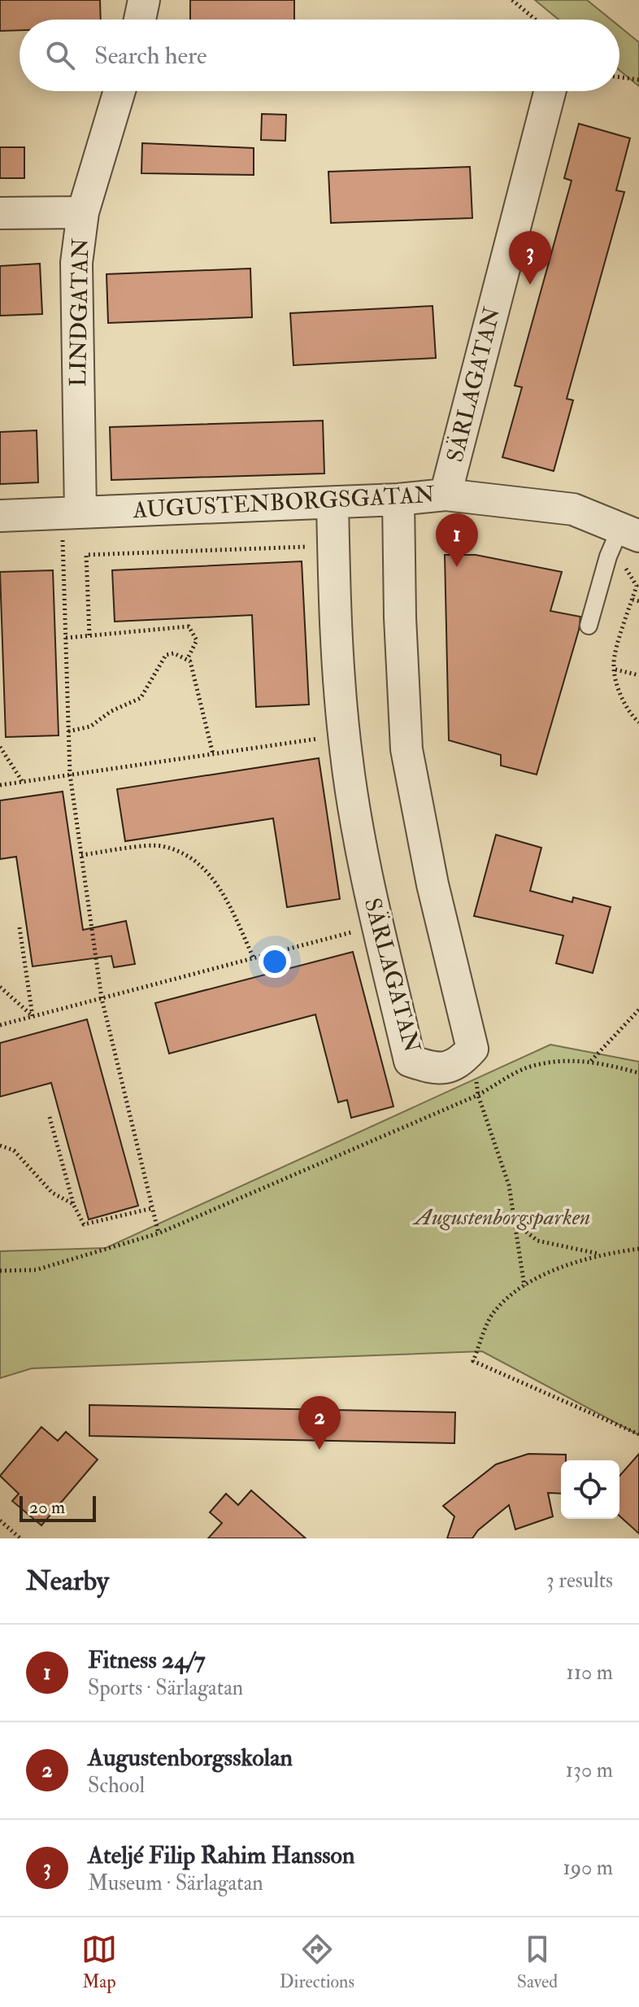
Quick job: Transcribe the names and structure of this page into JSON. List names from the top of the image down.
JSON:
{
  "streets": {
    "street": ["LINDGATAN", "SÄRLAGATAN", "AUGUSTENBORGSGATAN"]
  },
  "crossings": [
    ["LINDGATAN", "AUGUSTENBORGSGATAN"],
    ["SÄRLAGATAN", "AUGUSTENBORGSGATAN"]
  ],
  "parks": ["Augustenborgsparken"],
  "scale_bar": "20 m",
  "page": {
    "search": "Search here",
    "pins": ["3", "1", "2"],
    "scale": "20 m",
    "heading": ["Nearby", "3 results"],
    "list": [
      {
        "mark": "1",
        "name": "Fitness 24/7",
        "note": "Sports · Särlagatan",
        "value": "110 m"
      },
      {
        "mark": "2",
        "name": "Augustenborgsskolan",
        "note": "School",
        "value": "130 m"
      },
      {
        "mark": "3",
        "name": "Ateljé Filip Rahim Hansson",
        "note": "Museum · Särlagatan",
        "value": "190 m"
      }
    ],
    "nav": ["Map", "Directions", "Saved"]
  }
}
